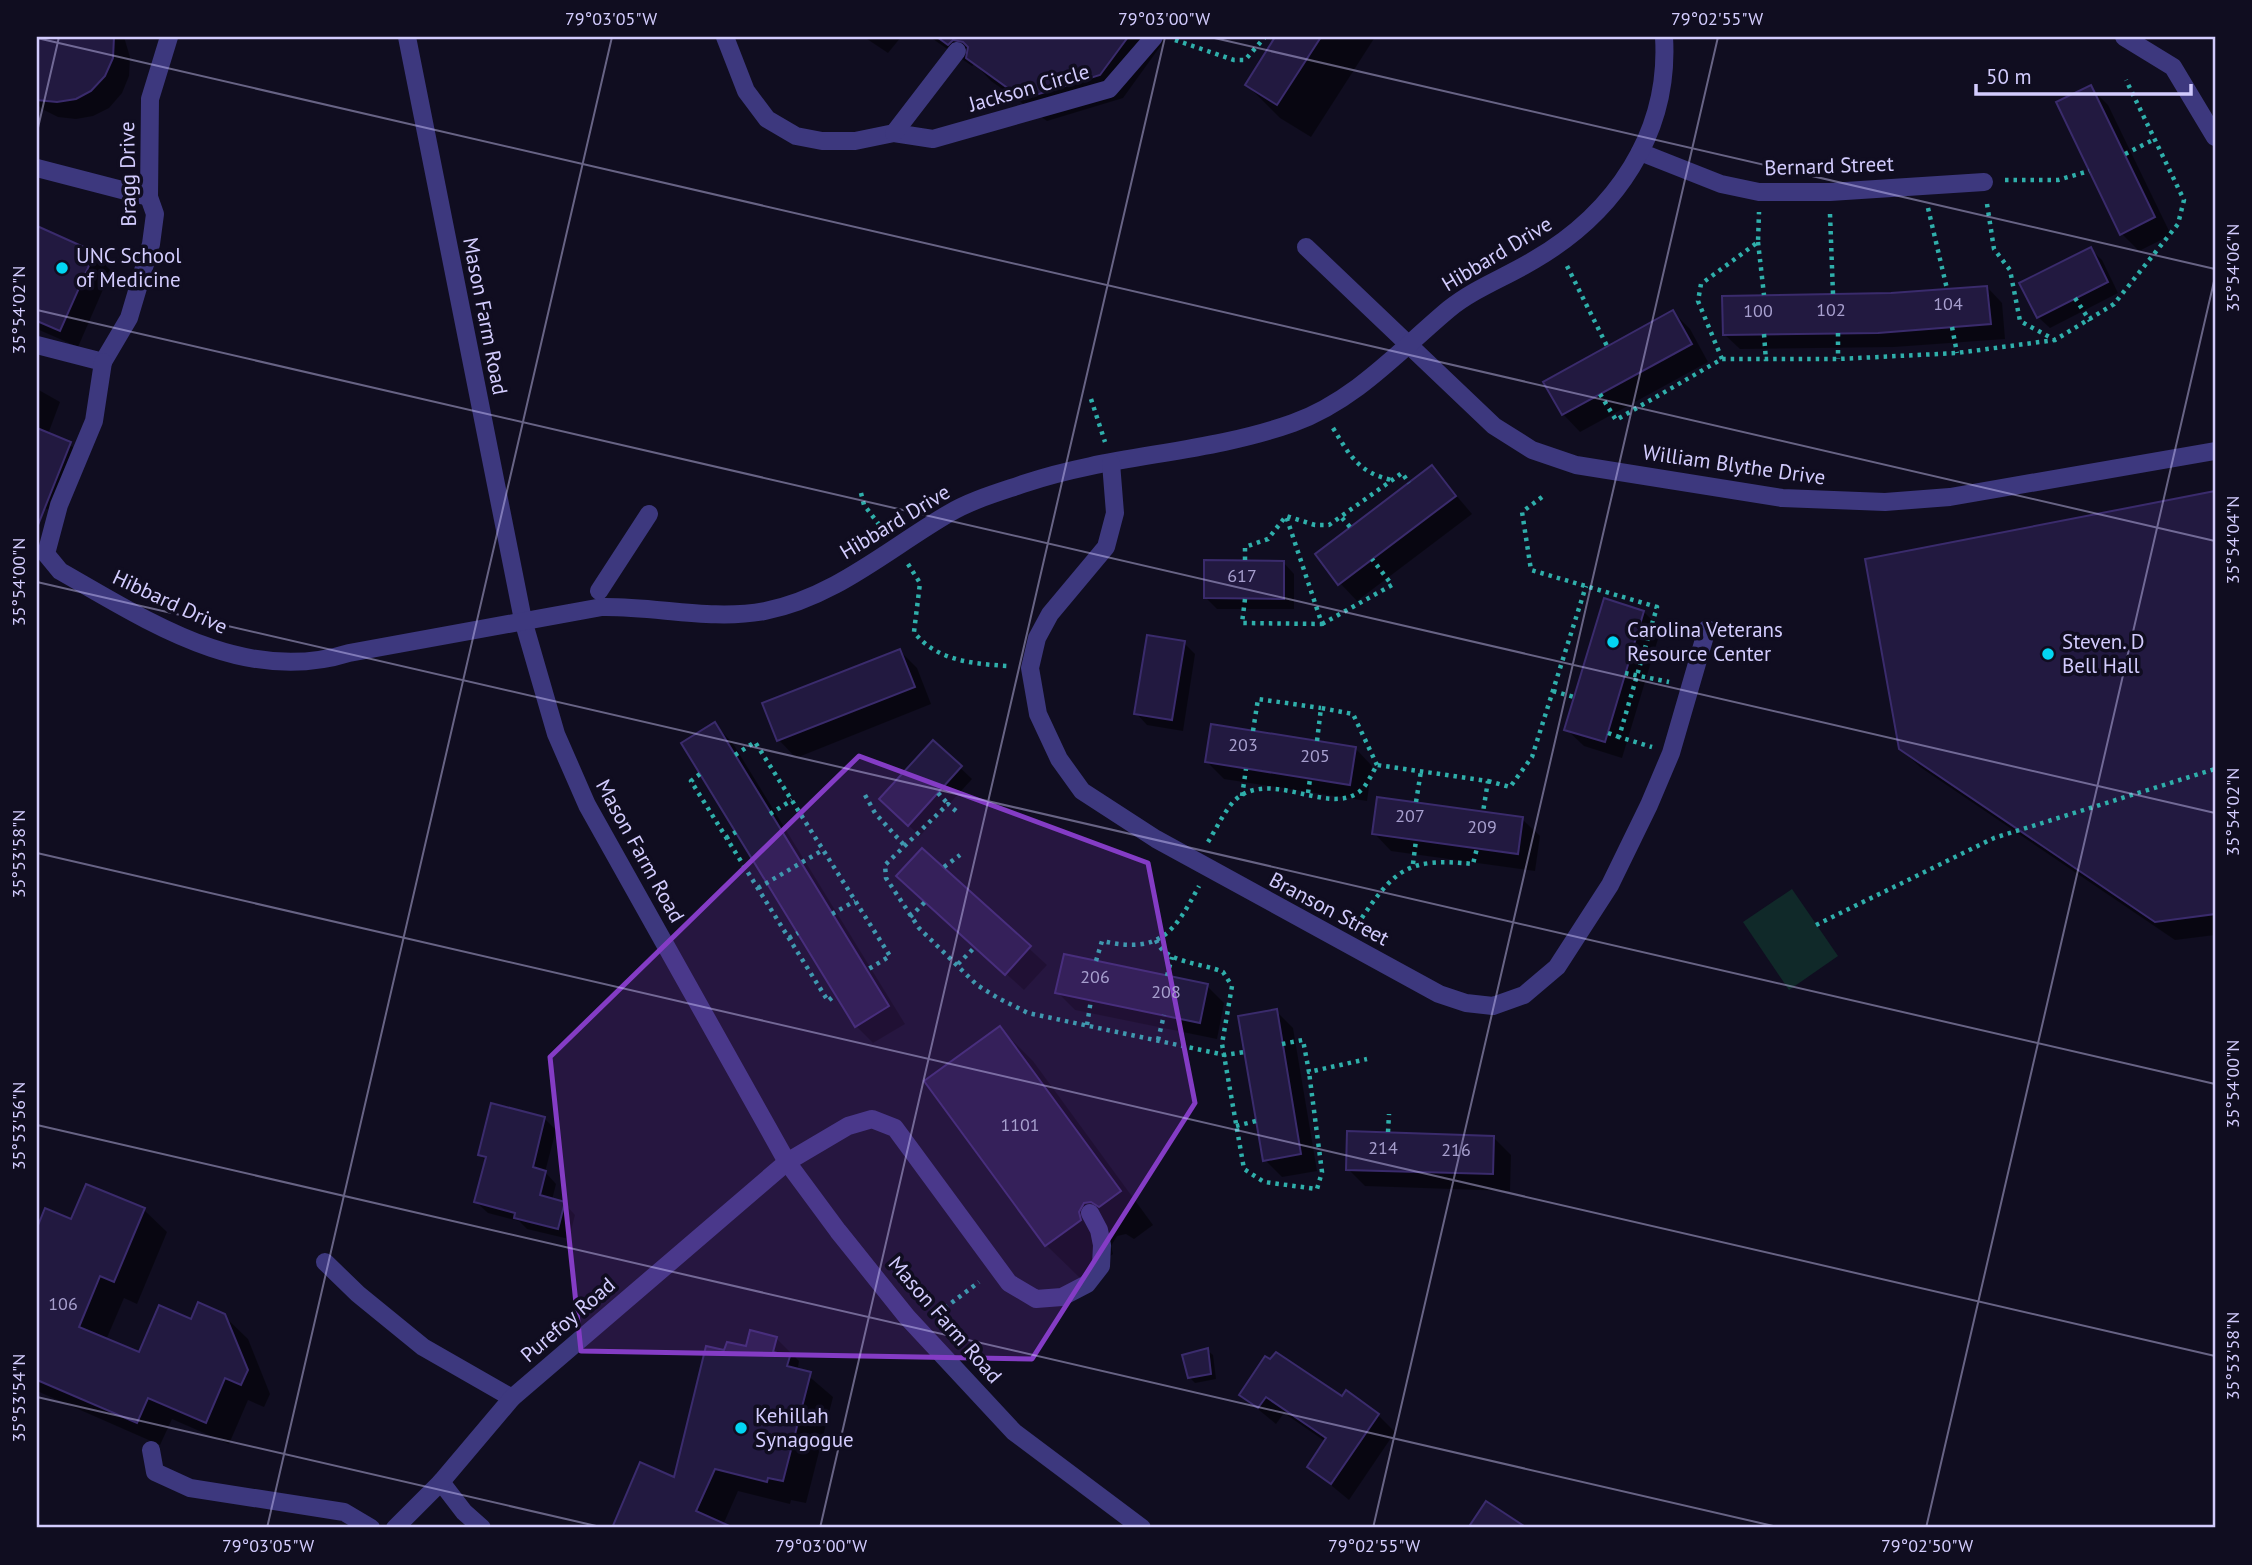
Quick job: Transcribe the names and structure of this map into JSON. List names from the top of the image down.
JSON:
{
  "streets": {
    "street": [
      "Jackson Circle",
      "Bernard Street",
      "Bragg Drive",
      "Hibbard Drive",
      "Mason Farm Road",
      "William Blythe Drive",
      "Branson Street",
      "Purefoy Road"
    ]
  },
  "crossings": [
    ["Bernard Street", "Hibbard Drive"],
    ["Hibbard Drive", "Mason Farm Road"],
    ["Hibbard Drive", "William Blythe Drive"],
    ["Hibbard Drive", "Branson Street"],
    ["Mason Farm Road", "Purefoy Road"]
  ],
  "places": [
    "UNC School of Medicine",
    "Carolina Veterans Resource Center",
    "Steven. D Bell Hall",
    "Kehillah Synagogue"
  ],
  "house_numbers": [
    "104",
    "102",
    "100",
    "617",
    "203",
    "205",
    "207",
    "209",
    "206",
    "208",
    "1101",
    "214",
    "216",
    "106"
  ],
  "scale_bar": "50 m",
  "coordinates": [
    "79°03'05\"W",
    "79°03'00\"W",
    "79°02'55\"W",
    "35°54'06\"N",
    "35°54'02\"N",
    "35°54'04\"N",
    "35°54'00\"N",
    "35°53'58\"N",
    "35°53'56\"N",
    "35°53'54\"N",
    "79°02'50\"W"
  ]
}
